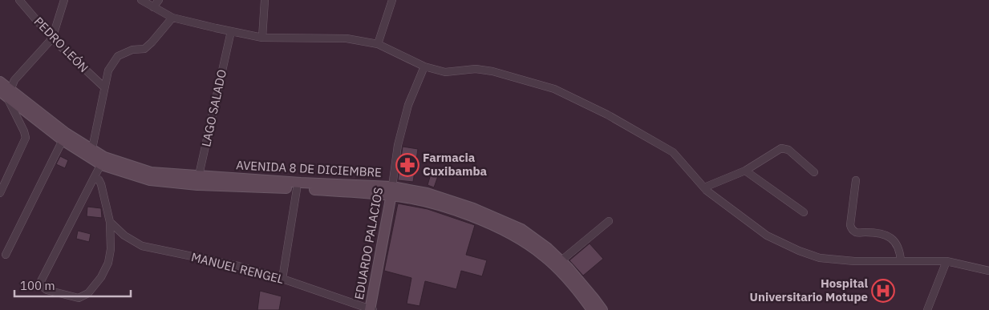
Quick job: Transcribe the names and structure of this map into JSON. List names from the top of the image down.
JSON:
{
  "streets": {
    "main road": ["AVENIDA 8 DE DICIEMBRE", "EDUARDO PALACIOS"],
    "street": ["PEDRO LEÓN", "LAGO SALADO", "MANUEL RENGEL"]
  },
  "crossings": [
    ["LAGO SALADO", "AVENIDA 8 DE DICIEMBRE"],
    ["AVENIDA 8 DE DICIEMBRE", "EDUARDO PALACIOS"],
    ["EDUARDO PALACIOS", "MANUEL RENGEL"]
  ],
  "places": {
    "pharmacy": ["Farmacia Cuxibamba"],
    "hospital": ["Hospital Universitario Motupe"]
  },
  "scale_bar": "100 m"
}
